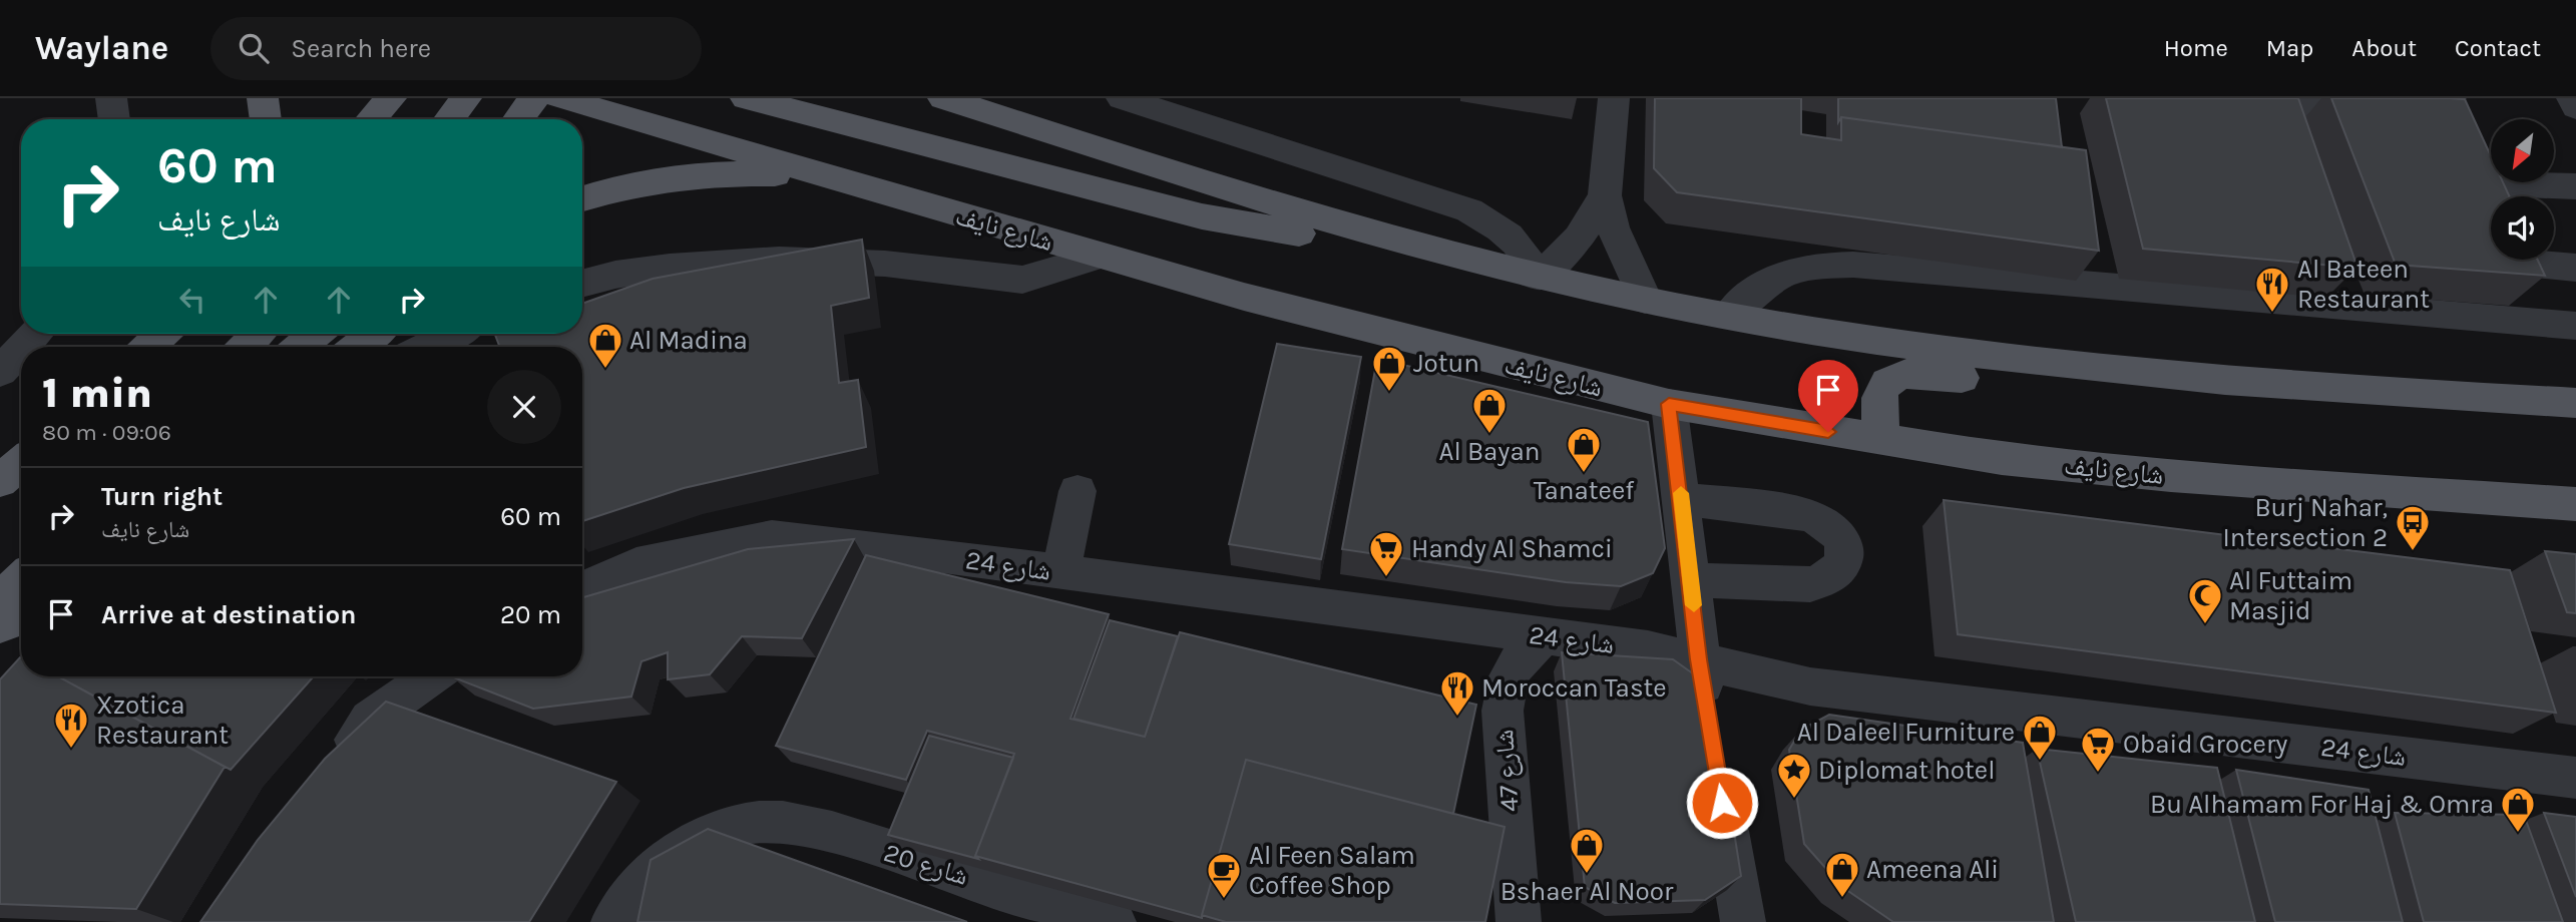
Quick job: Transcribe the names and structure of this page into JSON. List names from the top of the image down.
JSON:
{
  "streets": {
    "main road": ["شارع نايف"],
    "street": ["شارع 24", "شارع 47", "شارع 20"]
  },
  "crossings": [
    ["شارع 24", "شارع 47"]
  ],
  "places": {
    "restaurant": ["Al Bateen Restaurant", "Moroccan Taste", "Xzotica Restaurant"],
    "shop": [
      "Al Madina",
      "Jotun",
      "Al Bayan",
      "Tanateef",
      "Al Daleel Furniture",
      "Bu Alhamam For Haj & Omra",
      "Bshaer Al Noor",
      "Ameena Ali"
    ],
    "bus stop": ["Burj Nahar, Intersection 2"],
    "supermarket": ["Handy Al Shamci", "Obaid Grocery"],
    "mosque": ["Al Futtaim Masjid"],
    "place": ["Diplomat hotel"],
    "cafe": ["Al Feen Salam Coffee Shop"]
  },
  "north": "bottom left",
  "page": {
    "header": "Waylane",
    "search": "Search here",
    "nav": [
      "Home",
      "Map",
      "About",
      "Contact"
    ],
    "turn": ["60 m", "شارع نايف"],
    "heading": ["1 min", "80 m · 09:06"],
    "list": [
      {
        "name": "Turn right",
        "note": "شارع نايف",
        "value": "60 m"
      },
      {
        "name": "Arrive at destination",
        "value": "20 m"
      }
    ]
  }
}
